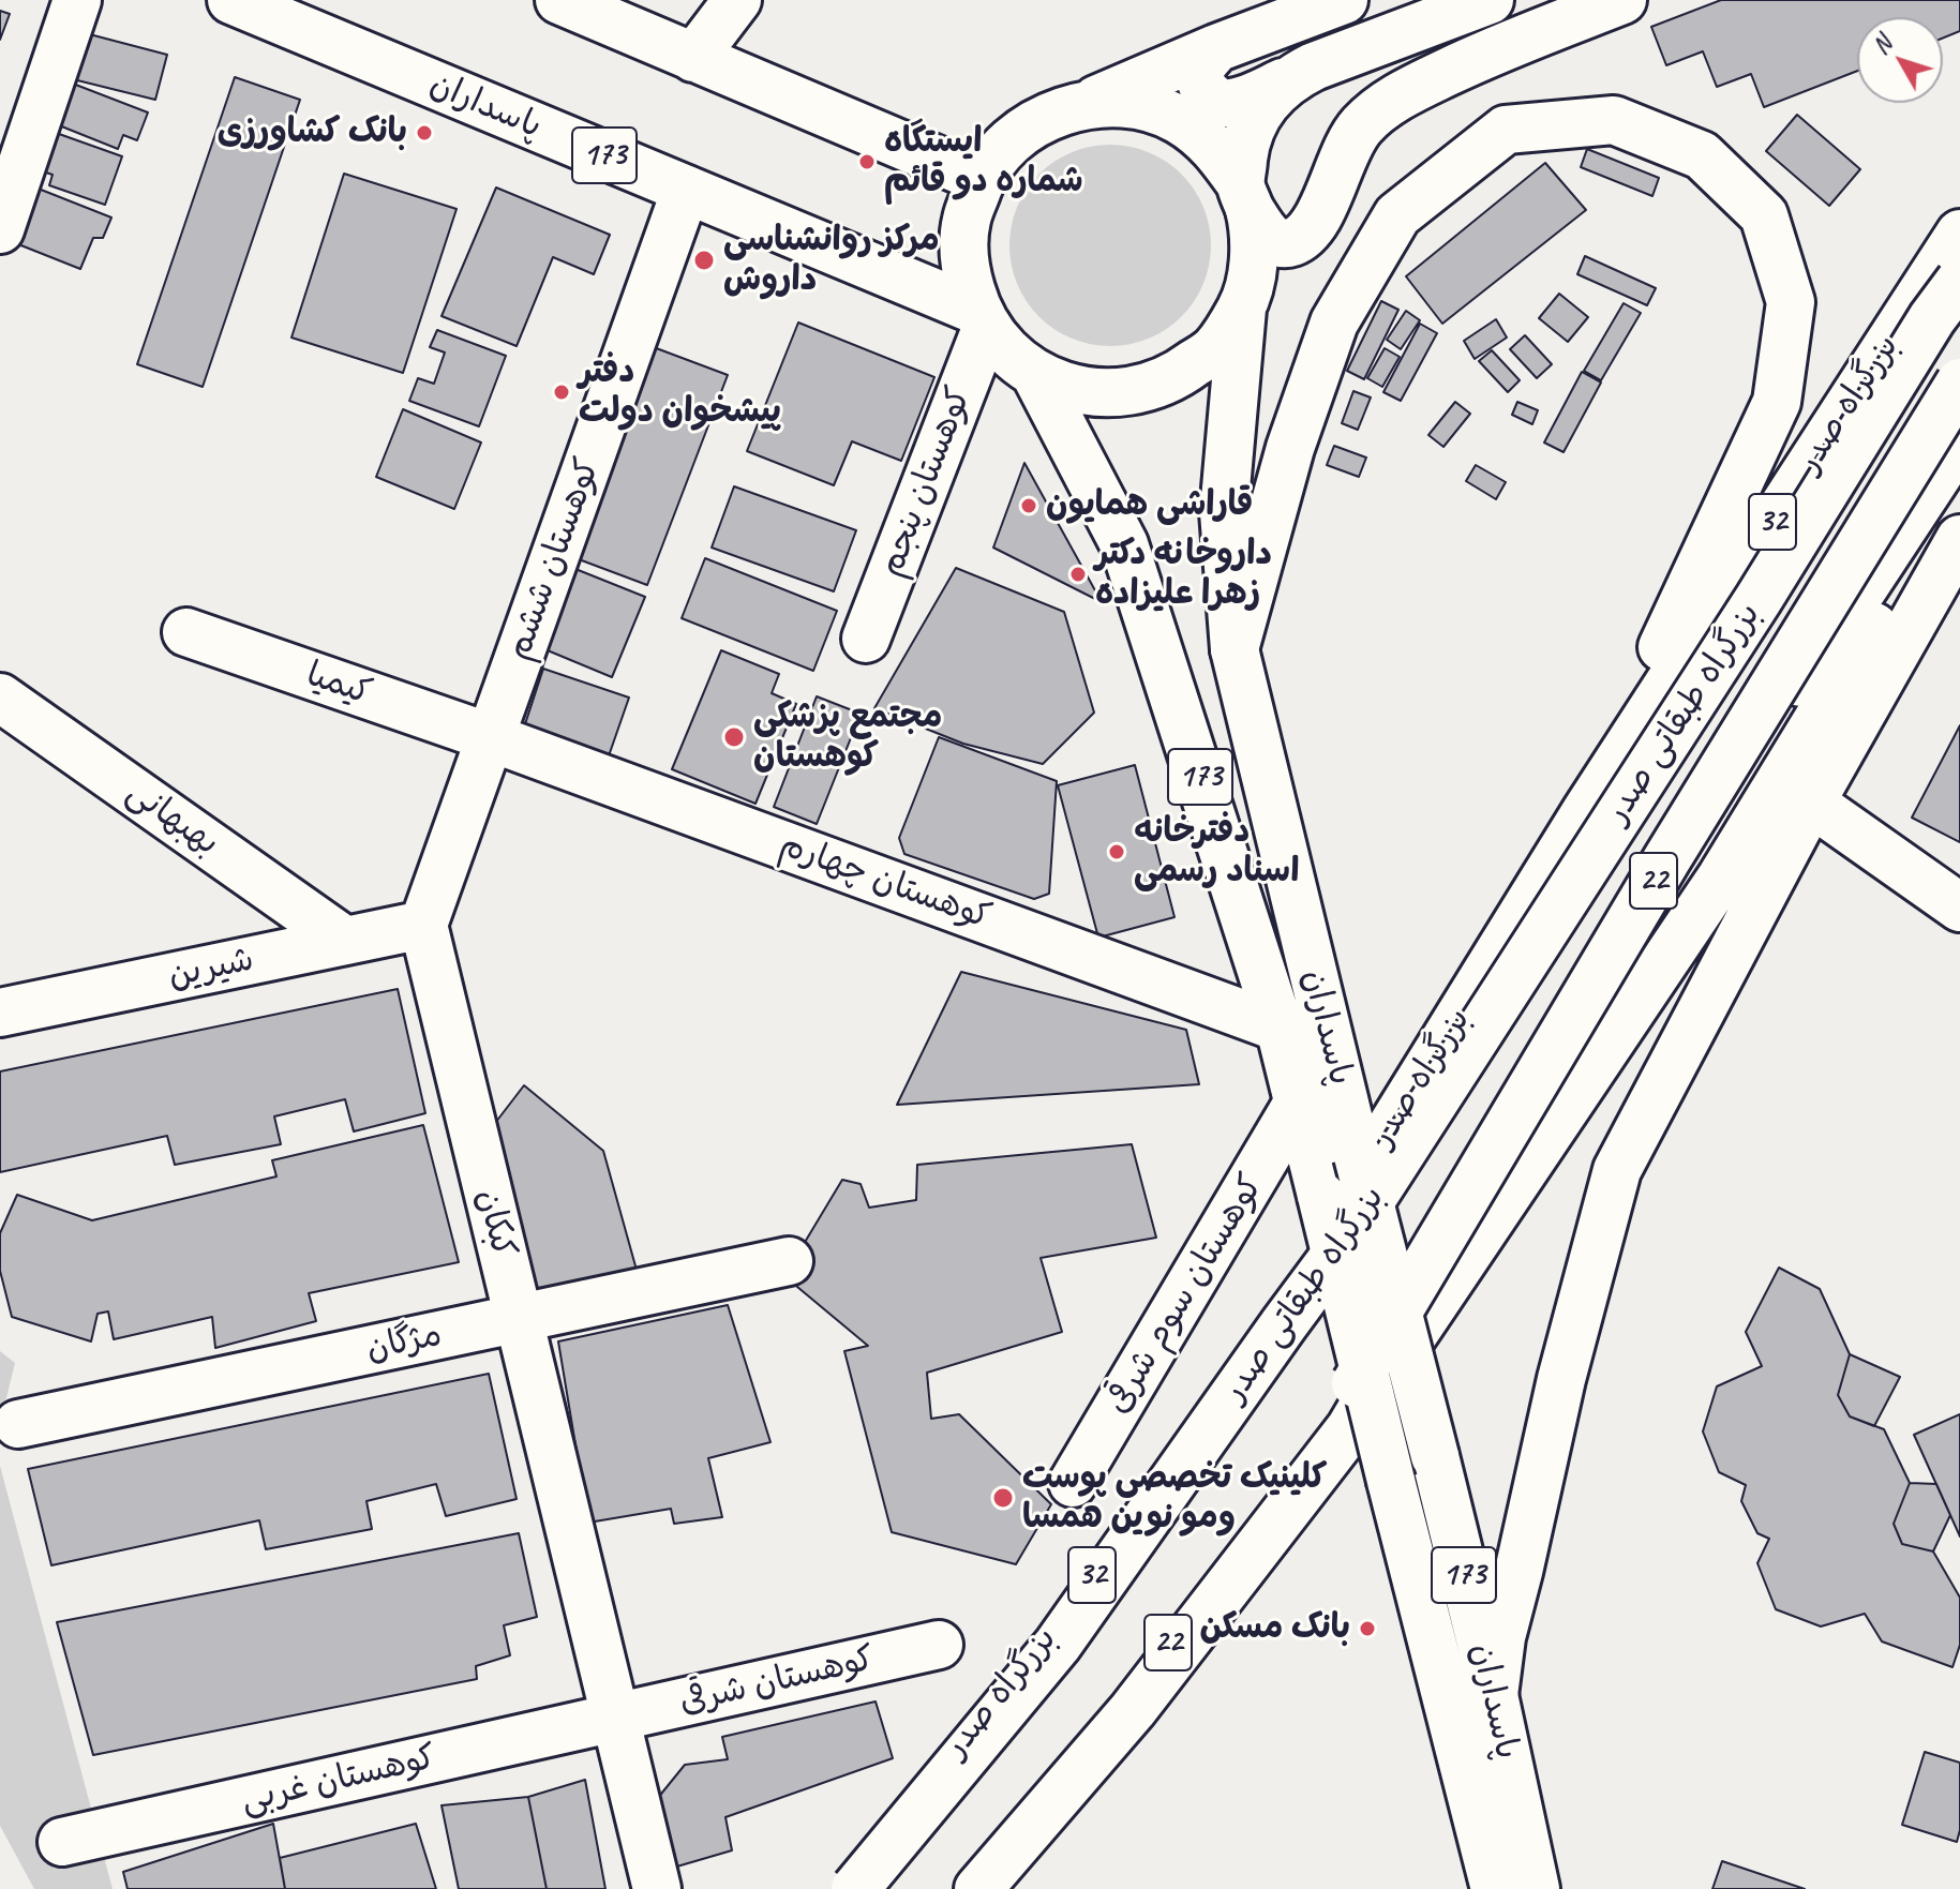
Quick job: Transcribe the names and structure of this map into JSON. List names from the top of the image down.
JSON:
{
  "streets": {
    "main road": [
      "پاسداران",
      "173",
      "بزرگراه صدر",
      "کوهستان پنجم",
      "32",
      "کوهستان ششم",
      "کیمیا",
      "بزرگراه طبقاتی صدر",
      "بهبهانی",
      "22",
      "کوهستان چهارم",
      "شیرین",
      "کبکان",
      "کوهستان سوم شرقی",
      "مژگان",
      "کوهستان شرقی",
      "کوهستان غربی"
    ]
  },
  "crossings": [
    ["پاسداران", "کوهستان پنجم"],
    ["پاسداران", "کوهستان ششم"],
    ["پاسداران", "کوهستان چهارم"],
    ["پاسداران", "کوهستان سوم شرقی"],
    ["کوهستان ششم", "کیمیا"],
    ["کوهستان ششم", "کوهستان چهارم"],
    ["کیمیا", "کوهستان چهارم"],
    ["بهبهانی", "شیرین"],
    ["شیرین", "کبکان"],
    ["کبکان", "مژگان"],
    ["کبکان", "کوهستان شرقی"],
    ["کبکان", "کوهستان غربی"],
    ["کوهستان شرقی", "کوهستان غربی"]
  ],
  "places": [
    "بانک کشاورزی",
    "ایستگاه شماره دو قائم",
    "مرکز روانشناسی داروش",
    "دفتر پیشخوان دولت",
    "قاراشی همایون",
    "داروخانه دکتر زهرا علیزاده",
    "مجتمع پزشکی کوهستان",
    "دفترخانه اسناد رسمی",
    "کلینیک تخصصی پوست ومو نوین همسا",
    "بانک مسکن"
  ],
  "north": "top left"
}
